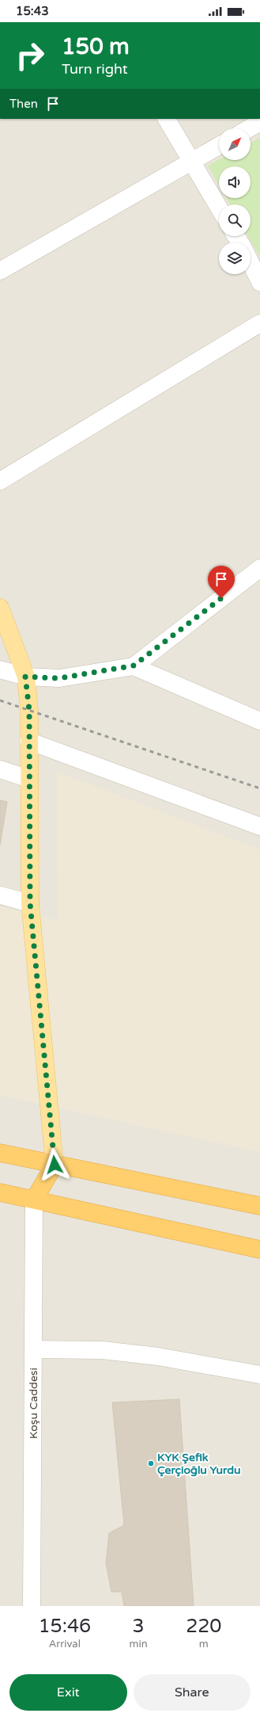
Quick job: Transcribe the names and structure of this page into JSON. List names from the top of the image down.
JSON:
{
  "streets": {
    "street": ["Koşu Caddesi"]
  },
  "places": ["KYK Şefik Çerçioğlu Yurdu"],
  "north": "top right",
  "page": {
    "status": "15:43",
    "turn": ["150 m", "Turn right"],
    "then": "Then",
    "eta": [
      "15:46",
      "Arrival",
      "3",
      "min",
      "220",
      "m"
    ],
    "buttons": ["Exit", "Share"]
  }
}
